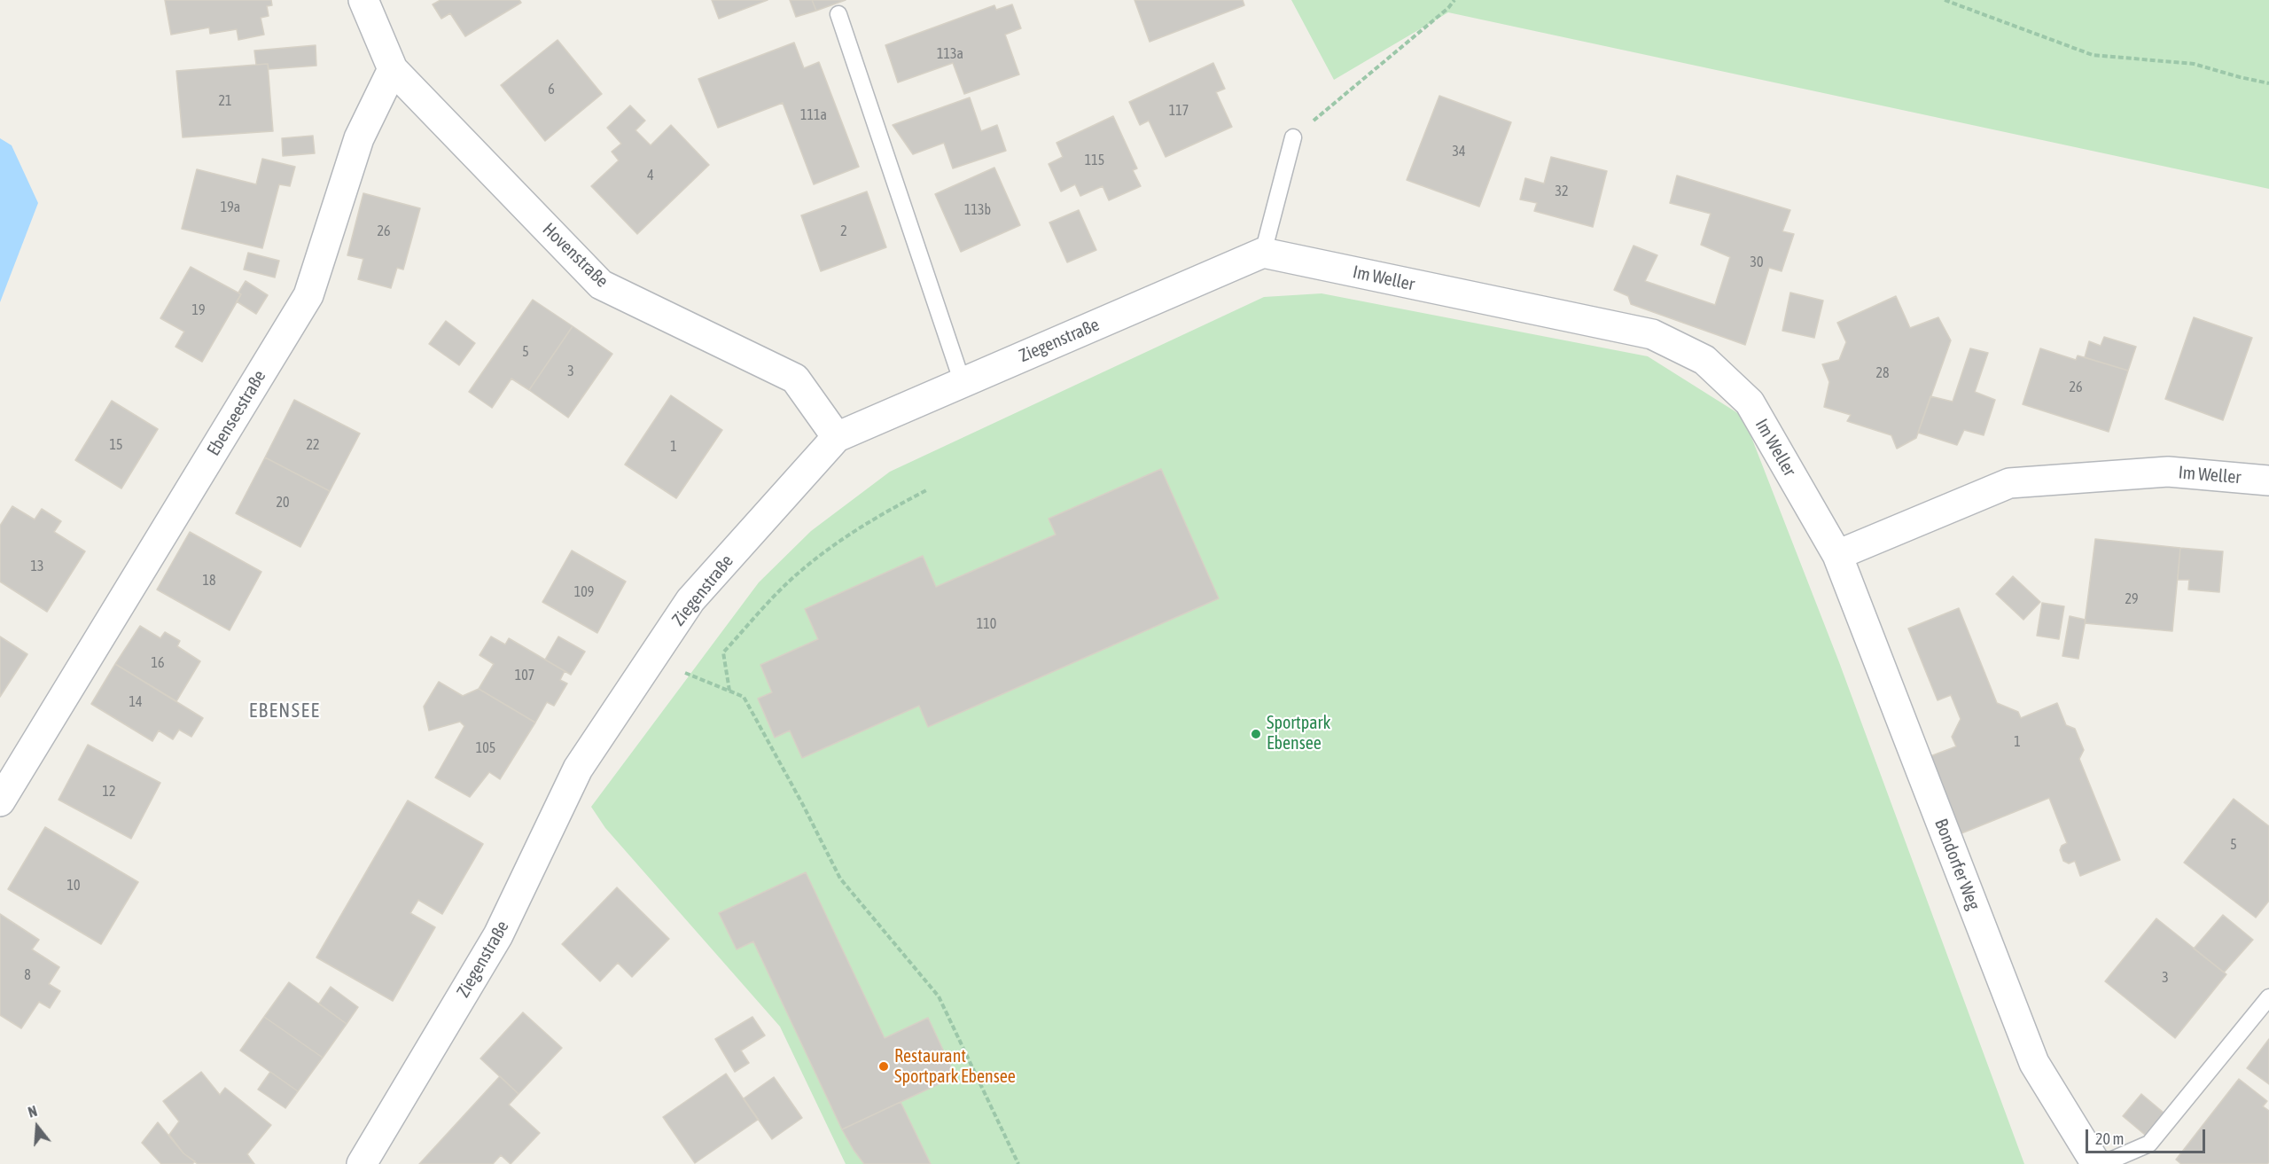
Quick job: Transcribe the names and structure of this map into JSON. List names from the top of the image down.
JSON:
{
  "streets": {
    "street": [
      "Hovenstraße",
      "Im Weller",
      "Ziegenstraße",
      "Ebenseestraße",
      "Bondorfer Weg"
    ]
  },
  "crossings": [
    ["Hovenstraße", "Ziegenstraße"],
    ["Hovenstraße", "Ebenseestraße"],
    ["Im Weller", "Ziegenstraße"],
    ["Im Weller", "Bondorfer Weg"]
  ],
  "districts": ["EBENSEE"],
  "places": ["Sportpark Ebensee", "Restaurant Sportpark Ebensee"],
  "house_numbers": [
    "113a",
    "6",
    "21",
    "117",
    "111a",
    "34",
    "115",
    "4",
    "32",
    "19a",
    "113b",
    "26",
    "2",
    "30",
    "19",
    "5",
    "3",
    "28",
    "26",
    "15",
    "22",
    "1",
    "20",
    "13",
    "18",
    "109",
    "29",
    "110",
    "16",
    "107",
    "14",
    "1",
    "105",
    "12",
    "5",
    "10",
    "8",
    "3"
  ],
  "scale_bar": "20 m",
  "north": "top"
}
